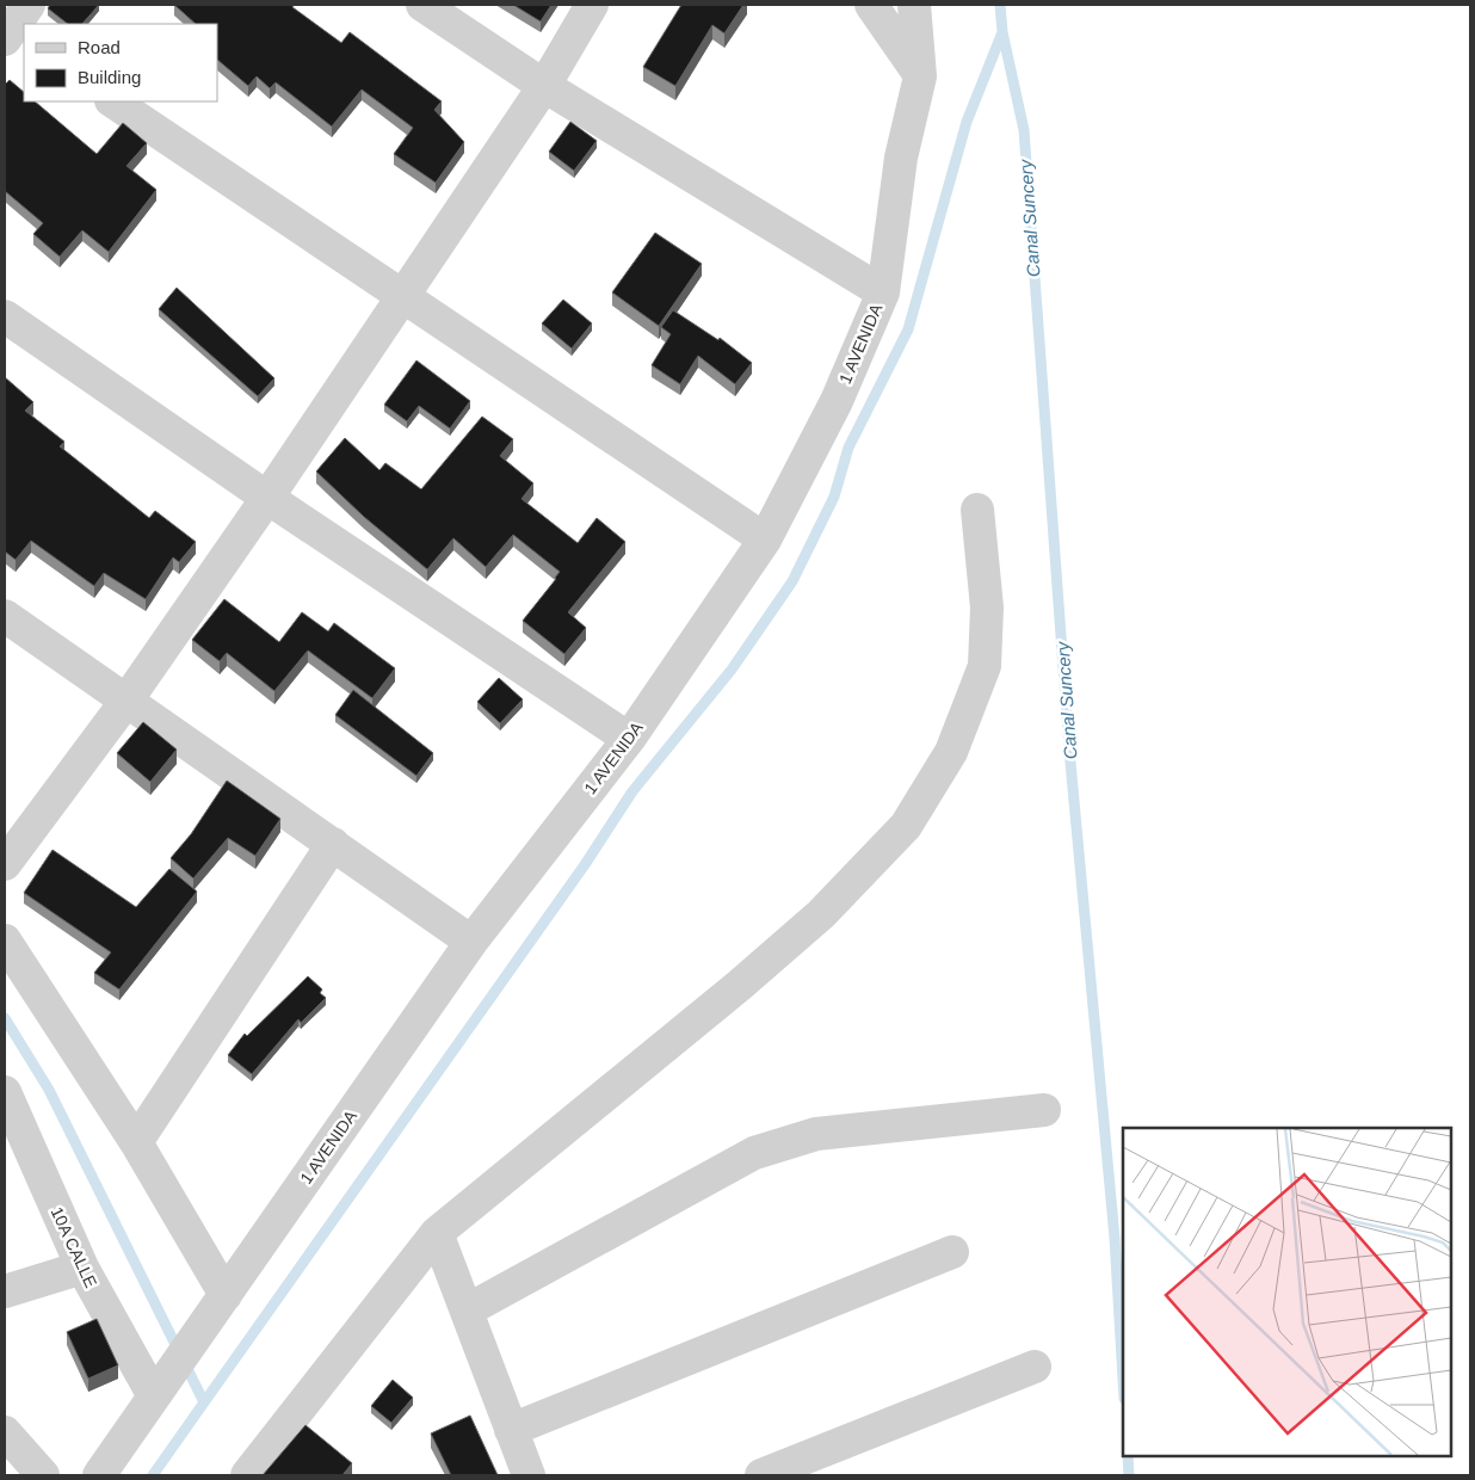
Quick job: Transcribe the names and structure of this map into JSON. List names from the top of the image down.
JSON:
{
  "streets": {
    "street": ["1 AVENIDA", "10A CALLE"]
  },
  "crossings": [
    ["1 AVENIDA", "10A CALLE"]
  ],
  "water": ["Canal Suncery"],
  "legend": ["Road", "Building"]
}
